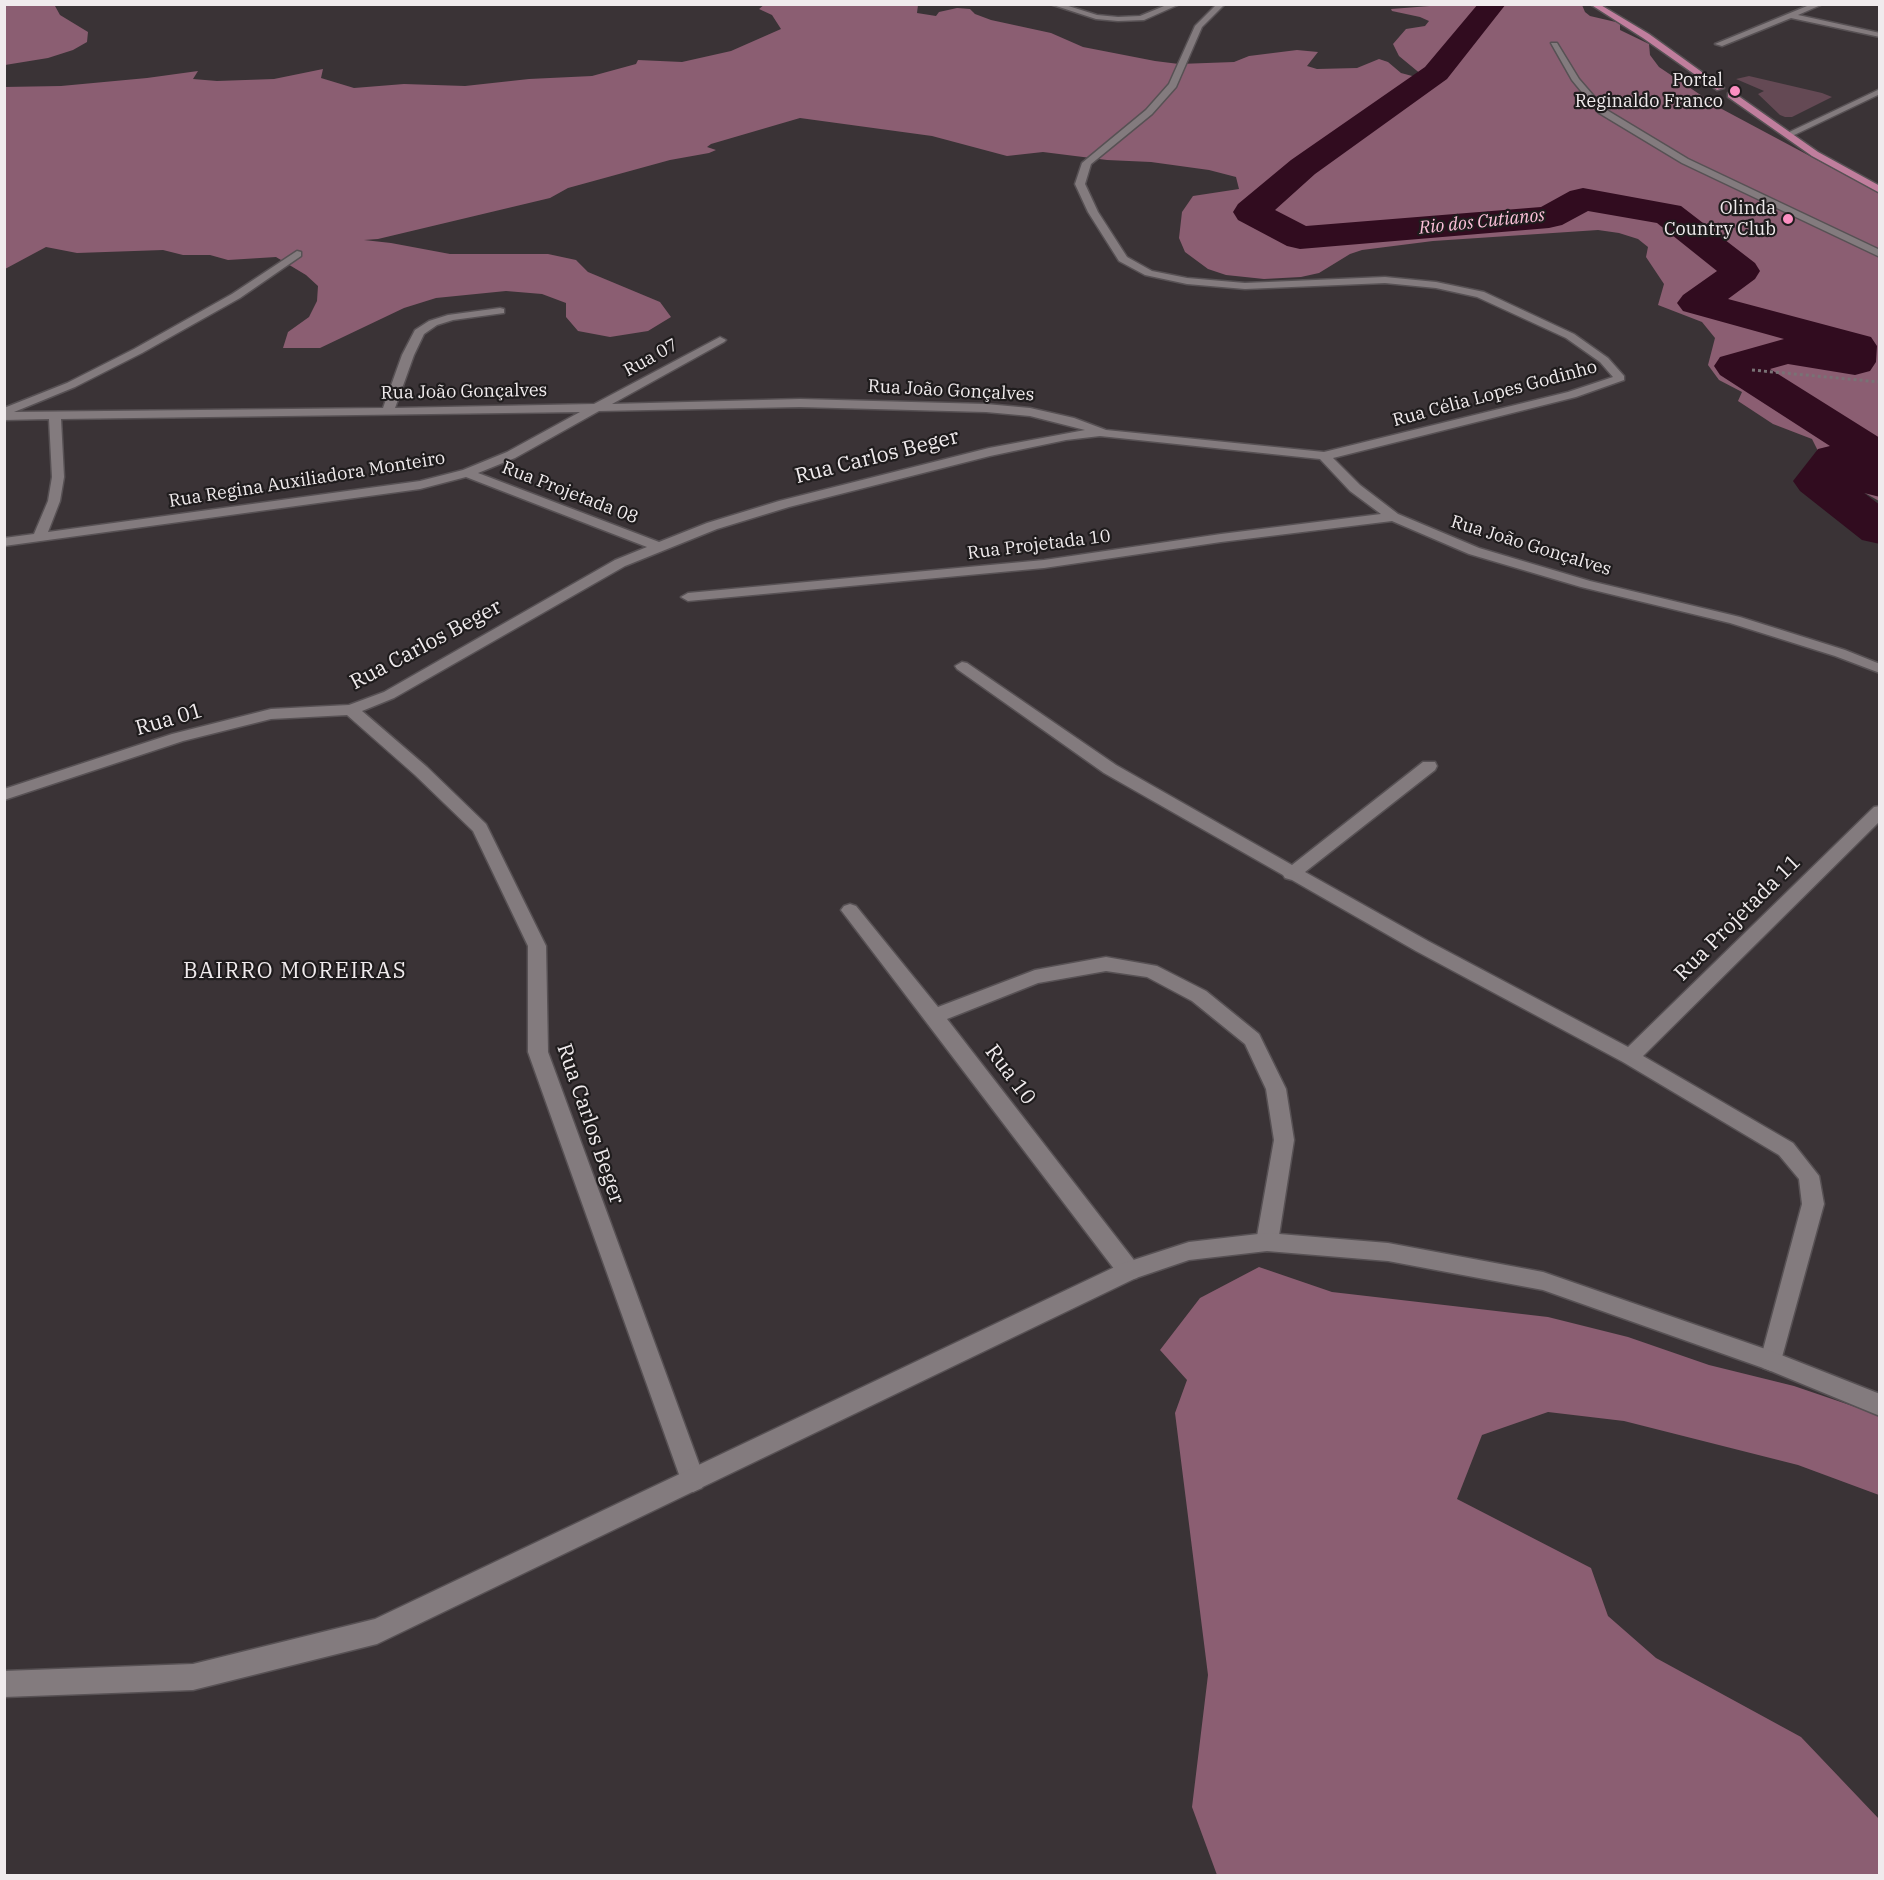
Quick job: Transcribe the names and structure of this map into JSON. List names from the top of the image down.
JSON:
{
  "streets": {
    "street": [
      "Rua 07",
      "Rua João Gonçalves",
      "Rua Célia Lopes Godinho",
      "Rua Carlos Beger",
      "Rua Regina Auxiliadora Monteiro",
      "Rua Projetada 08",
      "Rua Projetada 10",
      "Rua 01",
      "Rua Projetada 11",
      "Rua 10"
    ]
  },
  "crossings": [
    ["Rua 07", "Rua João Gonçalves"],
    ["Rua 07", "Rua Regina Auxiliadora Monteiro"],
    ["Rua João Gonçalves", "Rua Célia Lopes Godinho"],
    ["Rua João Gonçalves", "Rua Carlos Beger"],
    ["Rua João Gonçalves", "Rua Regina Auxiliadora Monteiro"],
    ["Rua João Gonçalves", "Rua Projetada 10"],
    ["Rua Carlos Beger", "Rua Projetada 08"],
    ["Rua Carlos Beger", "Rua 01"],
    ["Rua Regina Auxiliadora Monteiro", "Rua Projetada 08"]
  ],
  "districts": ["BAIRRO MOREIRAS"],
  "water": ["Rio dos Cutianos"],
  "places": ["Portal Reginaldo Franco", "Olinda Country Club"]
}
